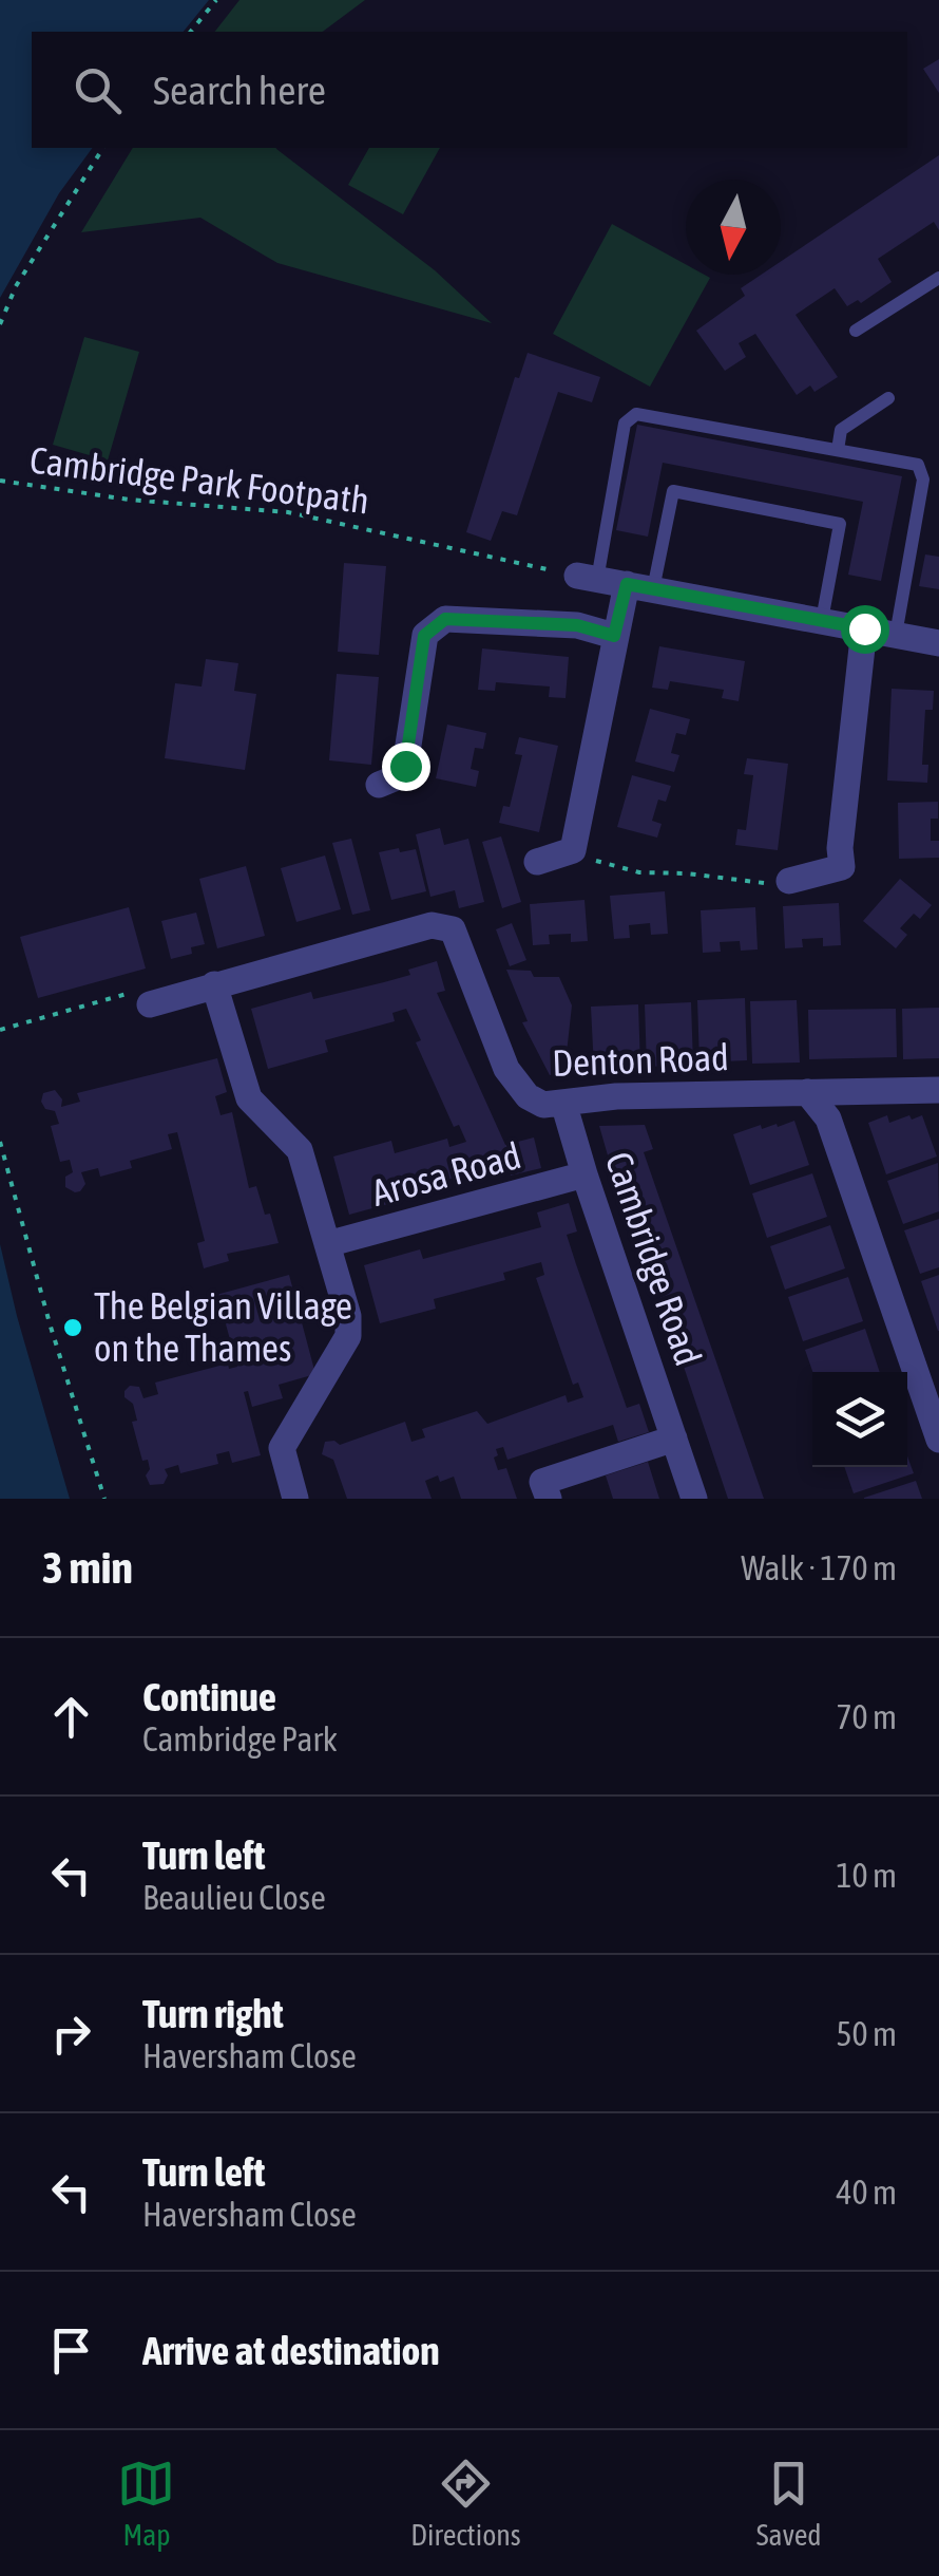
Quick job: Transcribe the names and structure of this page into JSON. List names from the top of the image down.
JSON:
{
  "streets": {
    "street": ["Denton Road", "Arosa Road", "Cambridge Road"],
    "path": ["Cambridge Park Footpath"]
  },
  "crossings": [
    ["Denton Road", "Cambridge Road"],
    ["Arosa Road", "Cambridge Road"]
  ],
  "places": ["The Belgian Village on the Thames"],
  "north": "bottom",
  "page": {
    "search": "Search here",
    "heading": ["3 min", "Walk · 170 m"],
    "list": [
      ["Continue", "Cambridge Park", "70 m"],
      ["Turn left", "Beaulieu Close", "10 m"],
      ["Turn right", "Haversham Close", "50 m"],
      ["Turn left", "Haversham Close", "40 m"],
      "Arrive at destination"
    ],
    "nav": ["Map", "Directions", "Saved"]
  }
}
